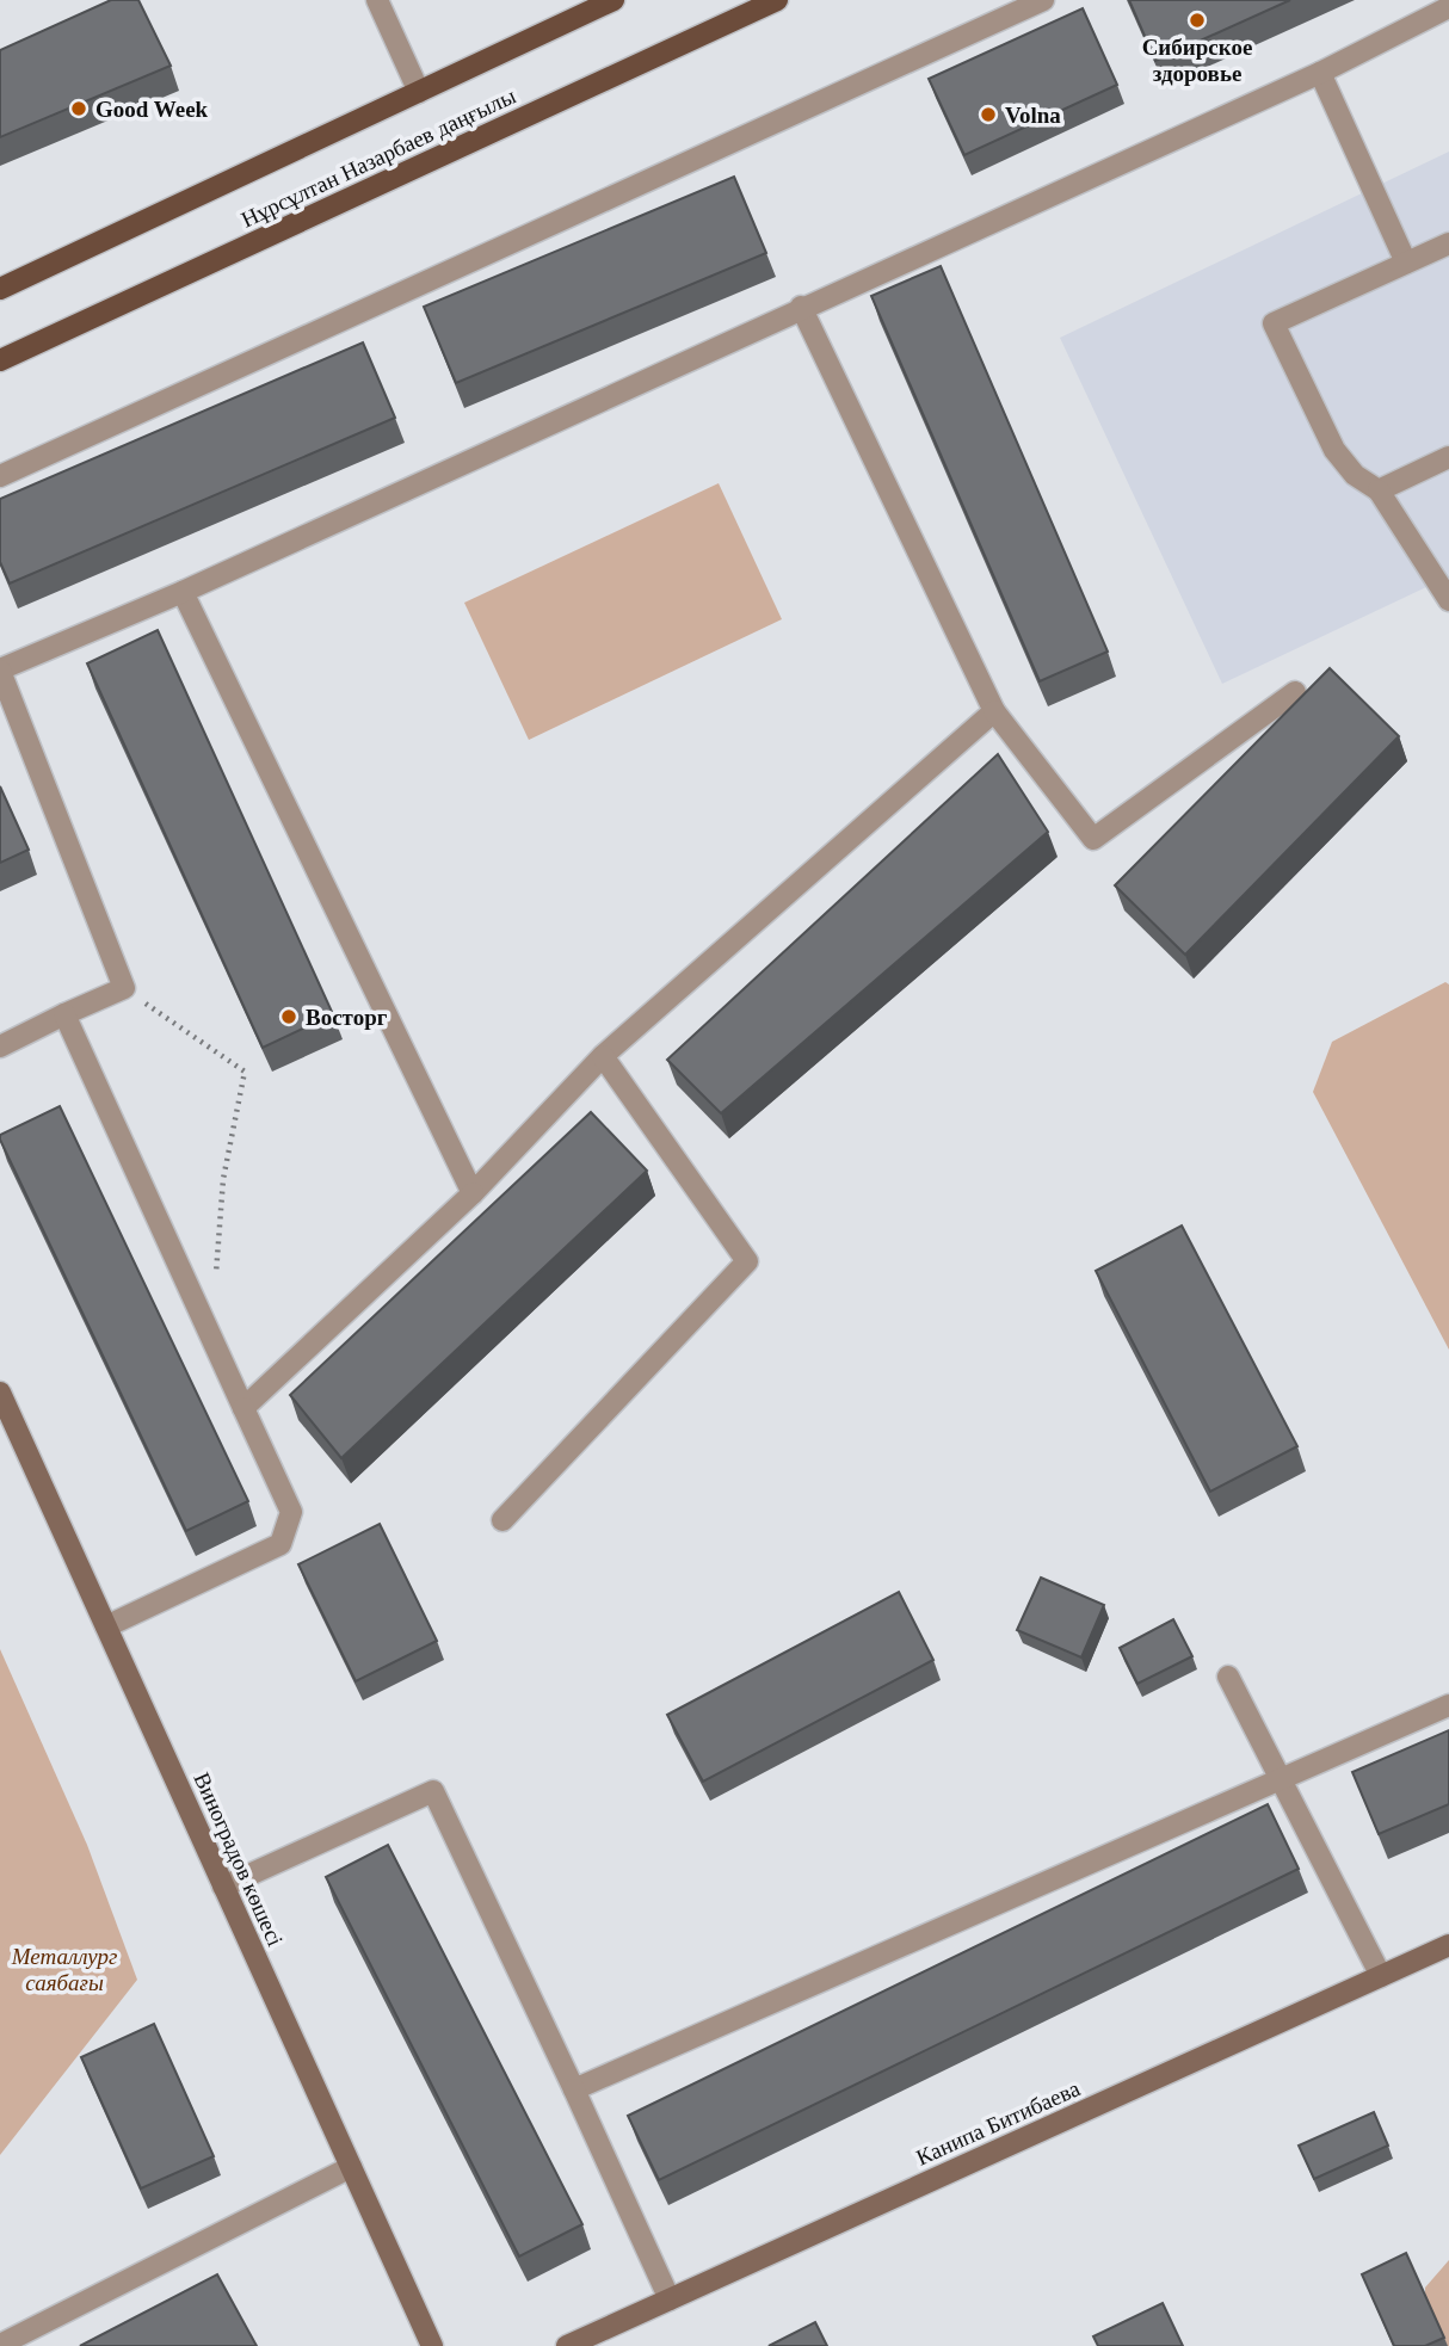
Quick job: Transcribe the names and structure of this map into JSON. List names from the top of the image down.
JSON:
{
  "streets": {
    "main road": ["Нұрсұлтан Назарбаев даңғылы", "Виноградов көшесі", "Канипа Битибаева"]
  },
  "parks": ["Металлург саябағы"],
  "places": [
    "Сибирское здоровье",
    "Good Week",
    "Volna",
    "Восторг"
  ]
}
